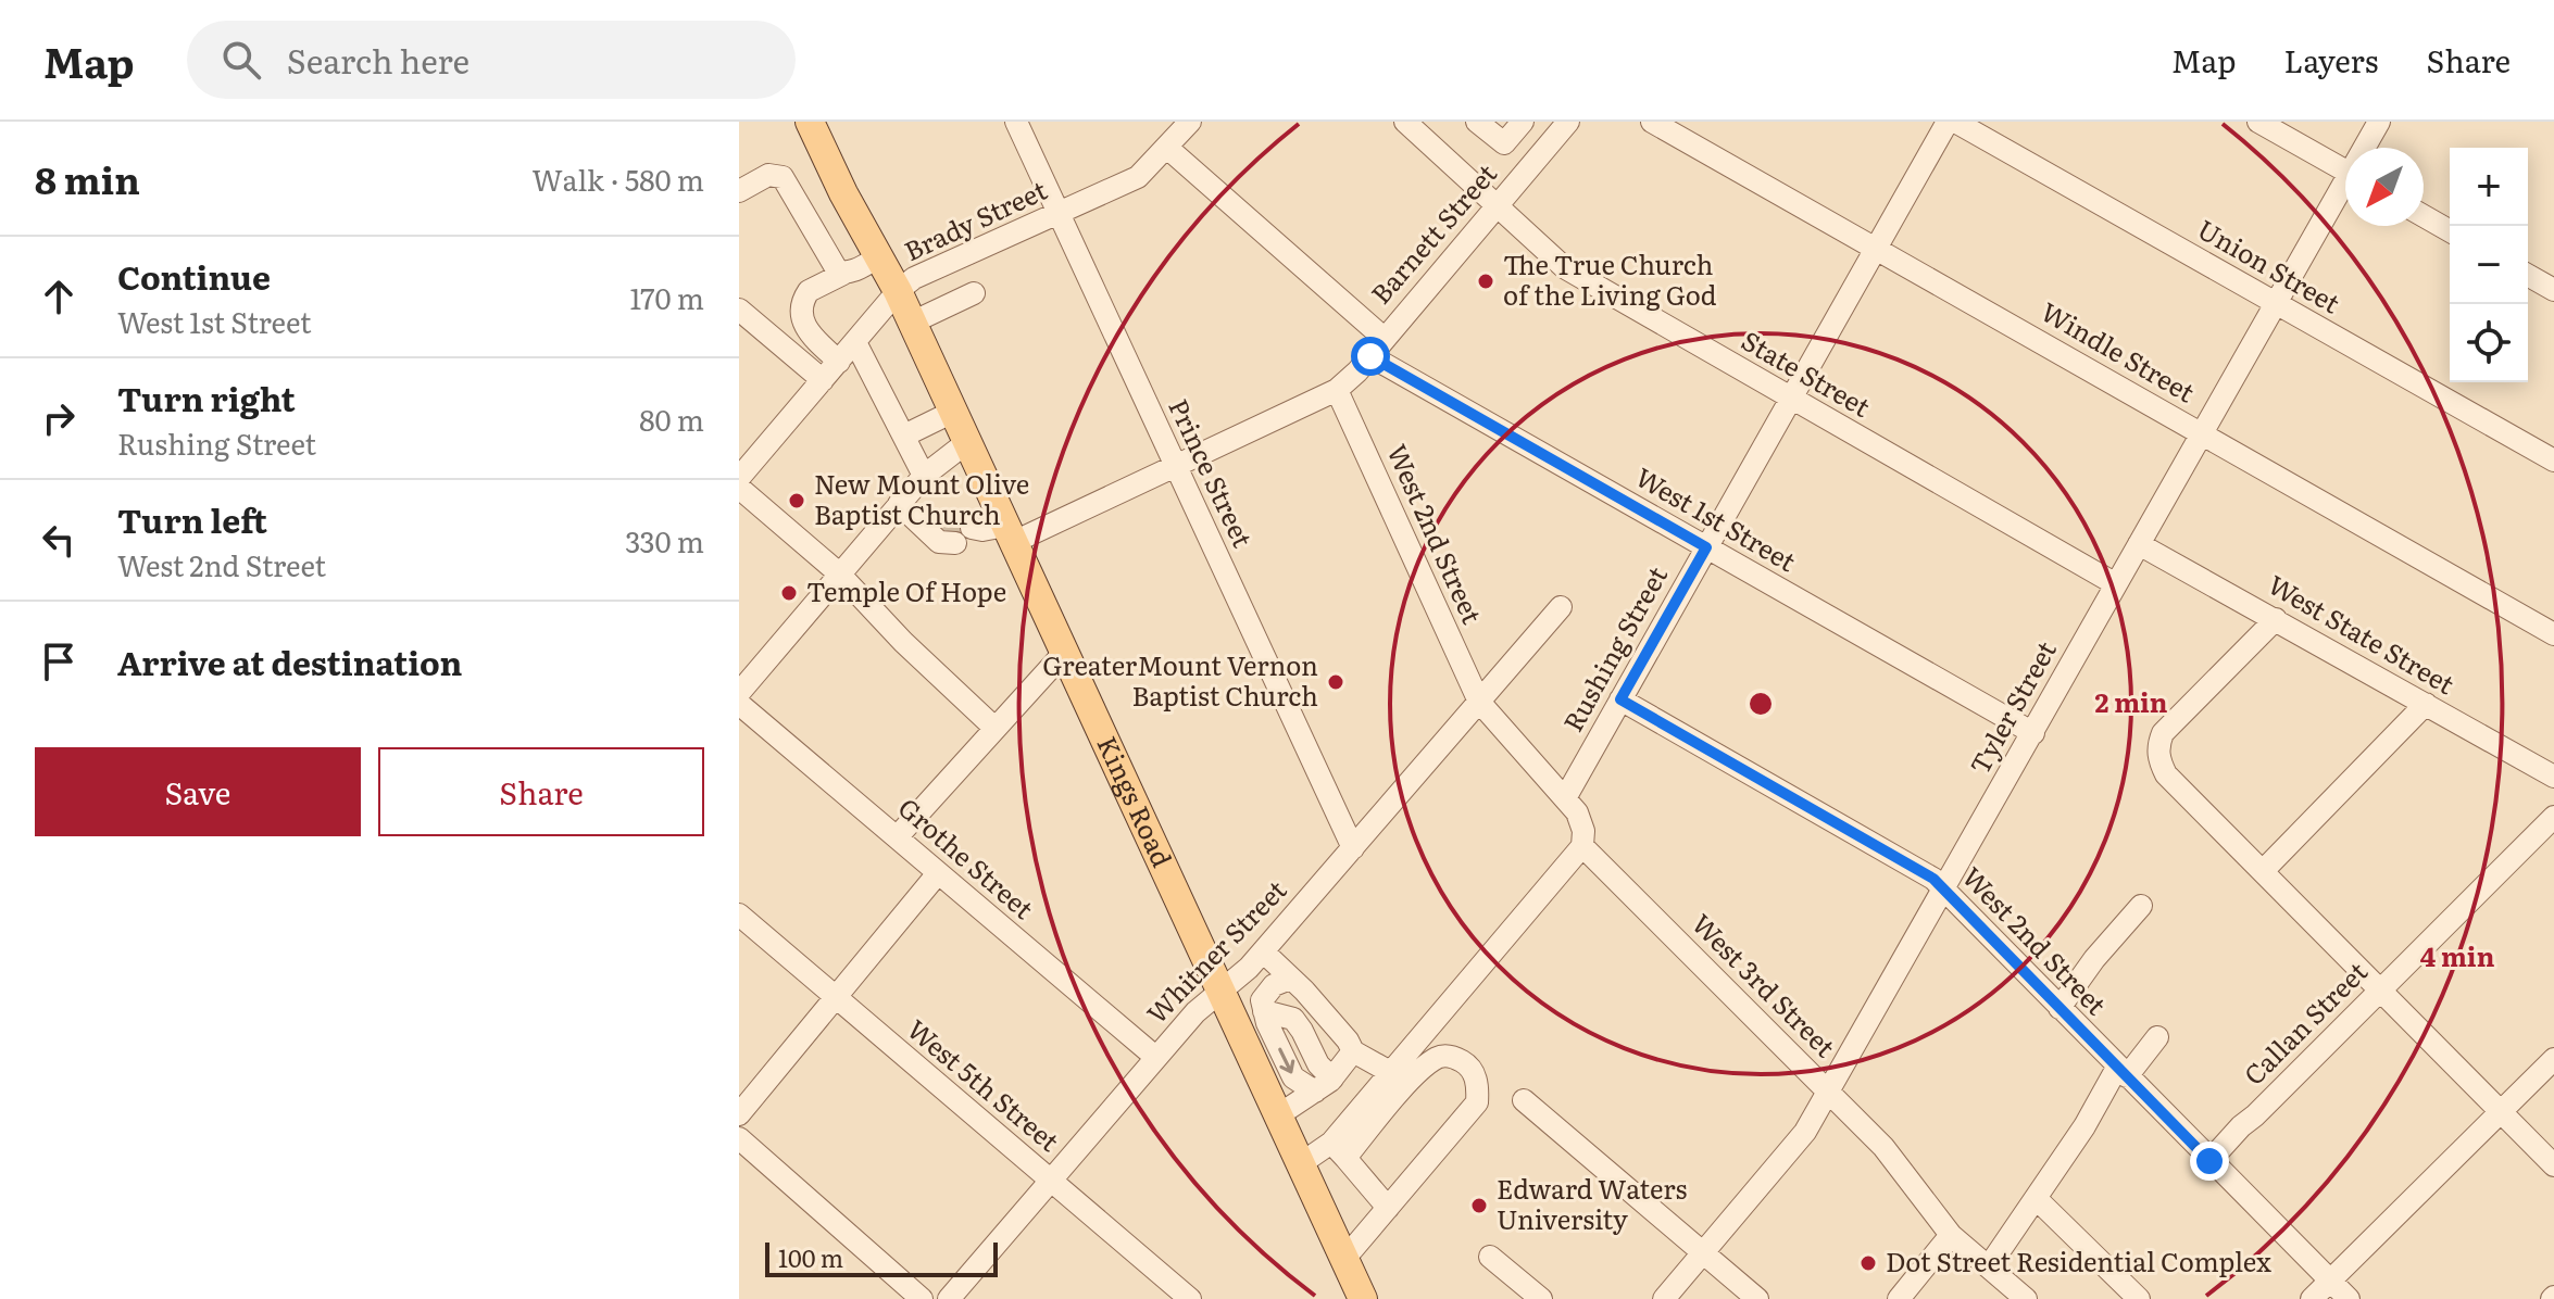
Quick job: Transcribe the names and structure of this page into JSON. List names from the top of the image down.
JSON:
{
  "streets": {
    "main road": ["Kings Road"],
    "street": [
      "Brady Street",
      "Barnett Street",
      "Union Street",
      "Windle Street",
      "State Street",
      "Prince Street",
      "West 1st Street",
      "West 2nd Street",
      "West State Street",
      "Rushing Street",
      "Tyler Street",
      "Grothe Street",
      "Whitner Street",
      "West 3rd Street",
      "Callan Street",
      "West 5th Street"
    ]
  },
  "crossings": [
    ["Brady Street", "Prince Street"],
    ["Brady Street", "Kings Road"],
    ["Barnett Street", "State Street"],
    ["Barnett Street", "Prince Street"],
    ["Barnett Street", "West 1st Street"],
    ["Barnett Street", "West 2nd Street"],
    ["Barnett Street", "Kings Road"],
    ["Union Street", "Tyler Street"],
    ["Windle Street", "Rushing Street"],
    ["Windle Street", "Tyler Street"],
    ["State Street", "Rushing Street"],
    ["State Street", "Tyler Street"],
    ["Prince Street", "Whitner Street"],
    ["West 1st Street", "Rushing Street"],
    ["West 1st Street", "Tyler Street"],
    ["West 2nd Street", "Rushing Street"],
    ["West 2nd Street", "Tyler Street"],
    ["West 2nd Street", "Whitner Street"],
    ["West 2nd Street", "West 3rd Street"],
    ["West 2nd Street", "Callan Street"],
    ["West State Street", "Tyler Street"],
    ["Rushing Street", "West 3rd Street"],
    ["Tyler Street", "West 3rd Street"],
    ["Kings Road", "Whitner Street"],
    ["Grothe Street", "Whitner Street"],
    ["Whitner Street", "West 3rd Street"],
    ["Whitner Street", "West 5th Street"]
  ],
  "places": [
    "The True Church of the Living God",
    "New Mount Olive Baptist Church",
    "Temple Of Hope",
    "GreaterMount Vernon Baptist Church",
    "Edward Waters University",
    "Dot Street Residential Complex"
  ],
  "scale_bar": "100 m",
  "north": "bottom left",
  "page": {
    "header": "Map",
    "search": "Search here",
    "nav": ["Map", "Layers", "Share"],
    "heading": ["8 min", "Walk · 580 m"],
    "map_buttons": ["+", "−"],
    "list": [
      ["Continue", "West 1st Street", "170 m"],
      ["Turn right", "Rushing Street", "80 m"],
      ["Turn left", "West 2nd Street", "330 m"],
      "Arrive at destination"
    ],
    "buttons": ["Save", "Share"],
    "scale": "100 m"
  },
  "rings": ["2 min", "4 min"]
}
